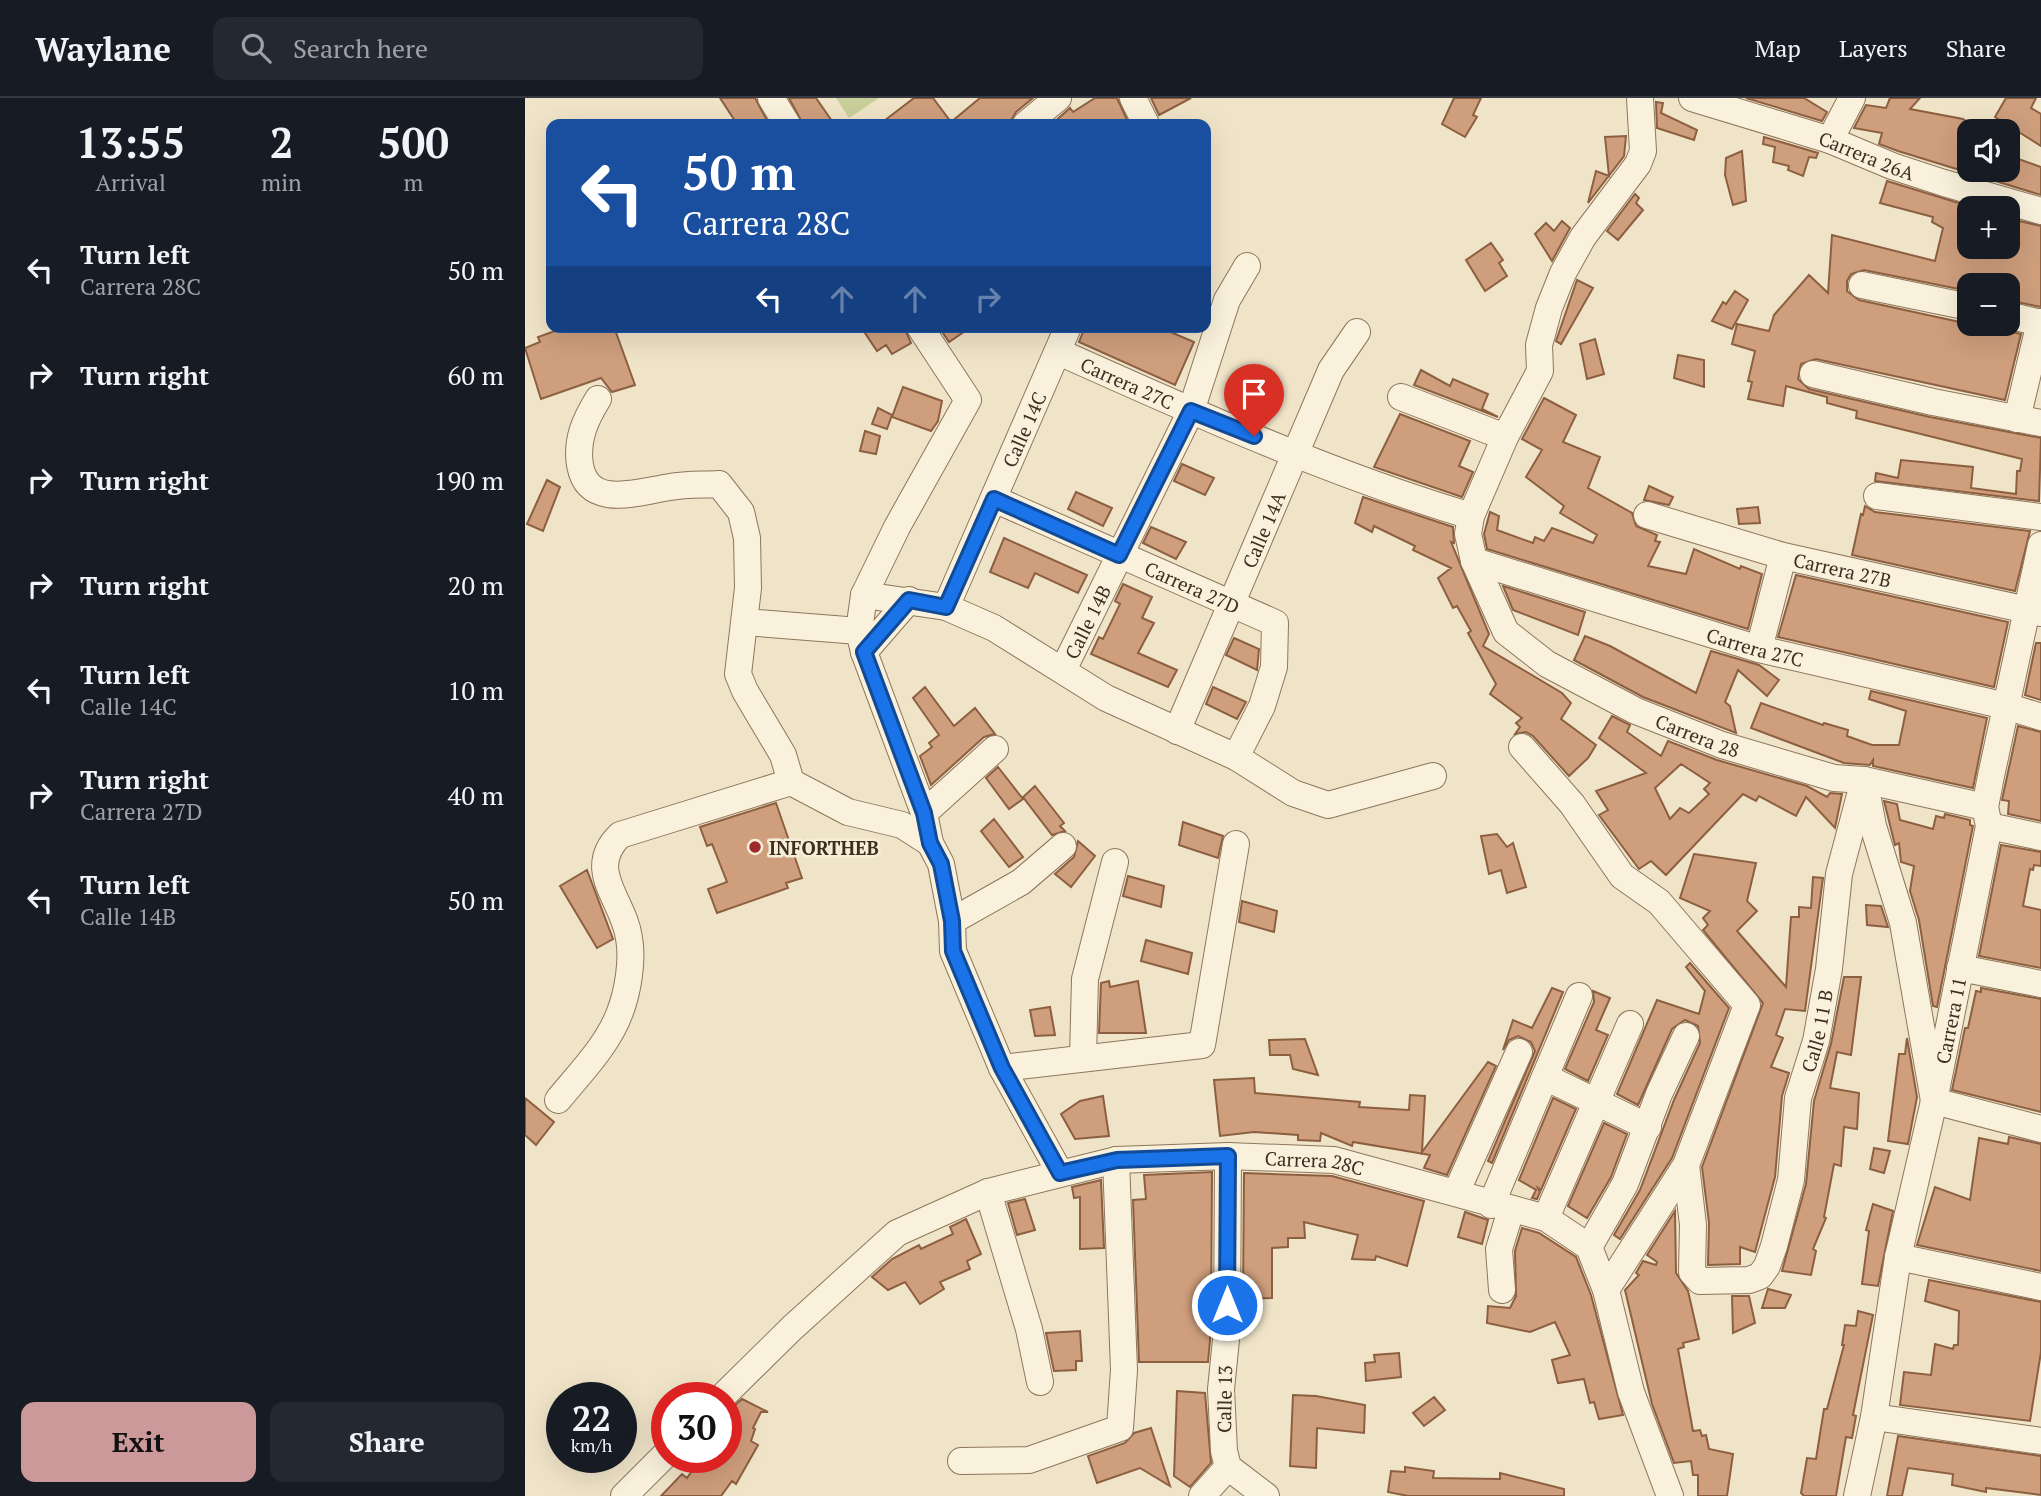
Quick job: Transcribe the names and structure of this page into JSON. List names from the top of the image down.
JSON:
{
  "streets": {
    "street": [
      "Carrera 26A",
      "Carrera 27C",
      "Calle 14C",
      "Calle 14A",
      "Carrera 27B",
      "Carrera 27D",
      "Calle 14B",
      "Carrera 28",
      "Carrera 11",
      "Calle 11 B",
      "Carrera 28C",
      "Calle 13"
    ]
  },
  "crossings": [
    ["Carrera 27C", "Calle 14C"],
    ["Carrera 27C", "Calle 14A"],
    ["Carrera 27C", "Calle 14B"],
    ["Carrera 27C", "Carrera 28"],
    ["Carrera 27C", "Carrera 11"],
    ["Calle 14C", "Carrera 27D"],
    ["Calle 14A", "Carrera 27D"],
    ["Carrera 27B", "Carrera 11"],
    ["Carrera 27D", "Calle 14B"],
    ["Carrera 28", "Carrera 11"],
    ["Carrera 28", "Calle 11 B"],
    ["Carrera 28C", "Calle 13"]
  ],
  "places": ["INFORTHEB"],
  "page": {
    "header": "Waylane",
    "search": "Search here",
    "nav": ["Map", "Layers", "Share"],
    "eta": [
      "13:55",
      "Arrival",
      "2",
      "min",
      "500",
      "m"
    ],
    "map_buttons": ["+", "−"],
    "turn": ["50 m", "Carrera 28C"],
    "list": [
      {
        "name": "Turn left",
        "note": "Carrera 28C",
        "value": "50 m"
      },
      {
        "name": "Turn right",
        "value": "60 m"
      },
      {
        "name": "Turn right",
        "value": "190 m"
      },
      {
        "name": "Turn right",
        "value": "20 m"
      },
      {
        "name": "Turn left",
        "note": "Calle 14C",
        "value": "10 m"
      },
      {
        "name": "Turn right",
        "note": "Carrera 27D",
        "value": "40 m"
      },
      {
        "name": "Turn left",
        "note": "Calle 14B",
        "value": "50 m"
      }
    ],
    "speed": "22 km/h",
    "limit": "30",
    "buttons": ["Exit", "Share"]
  }
}
